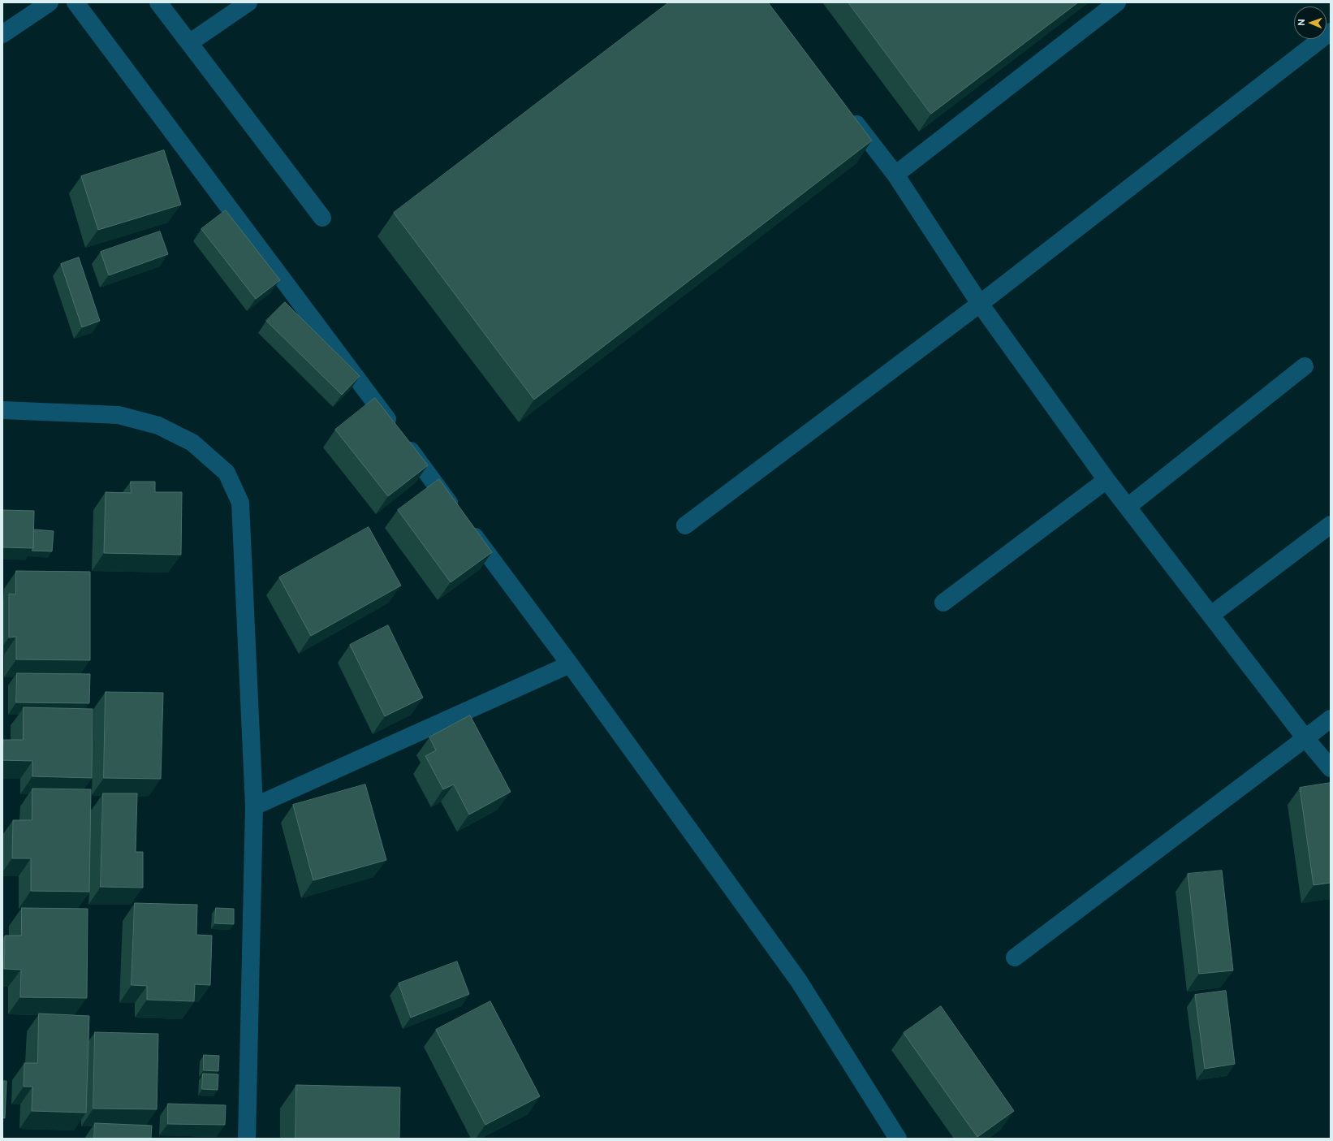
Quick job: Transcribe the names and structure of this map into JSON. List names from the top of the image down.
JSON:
{
  "north": "left"
}
